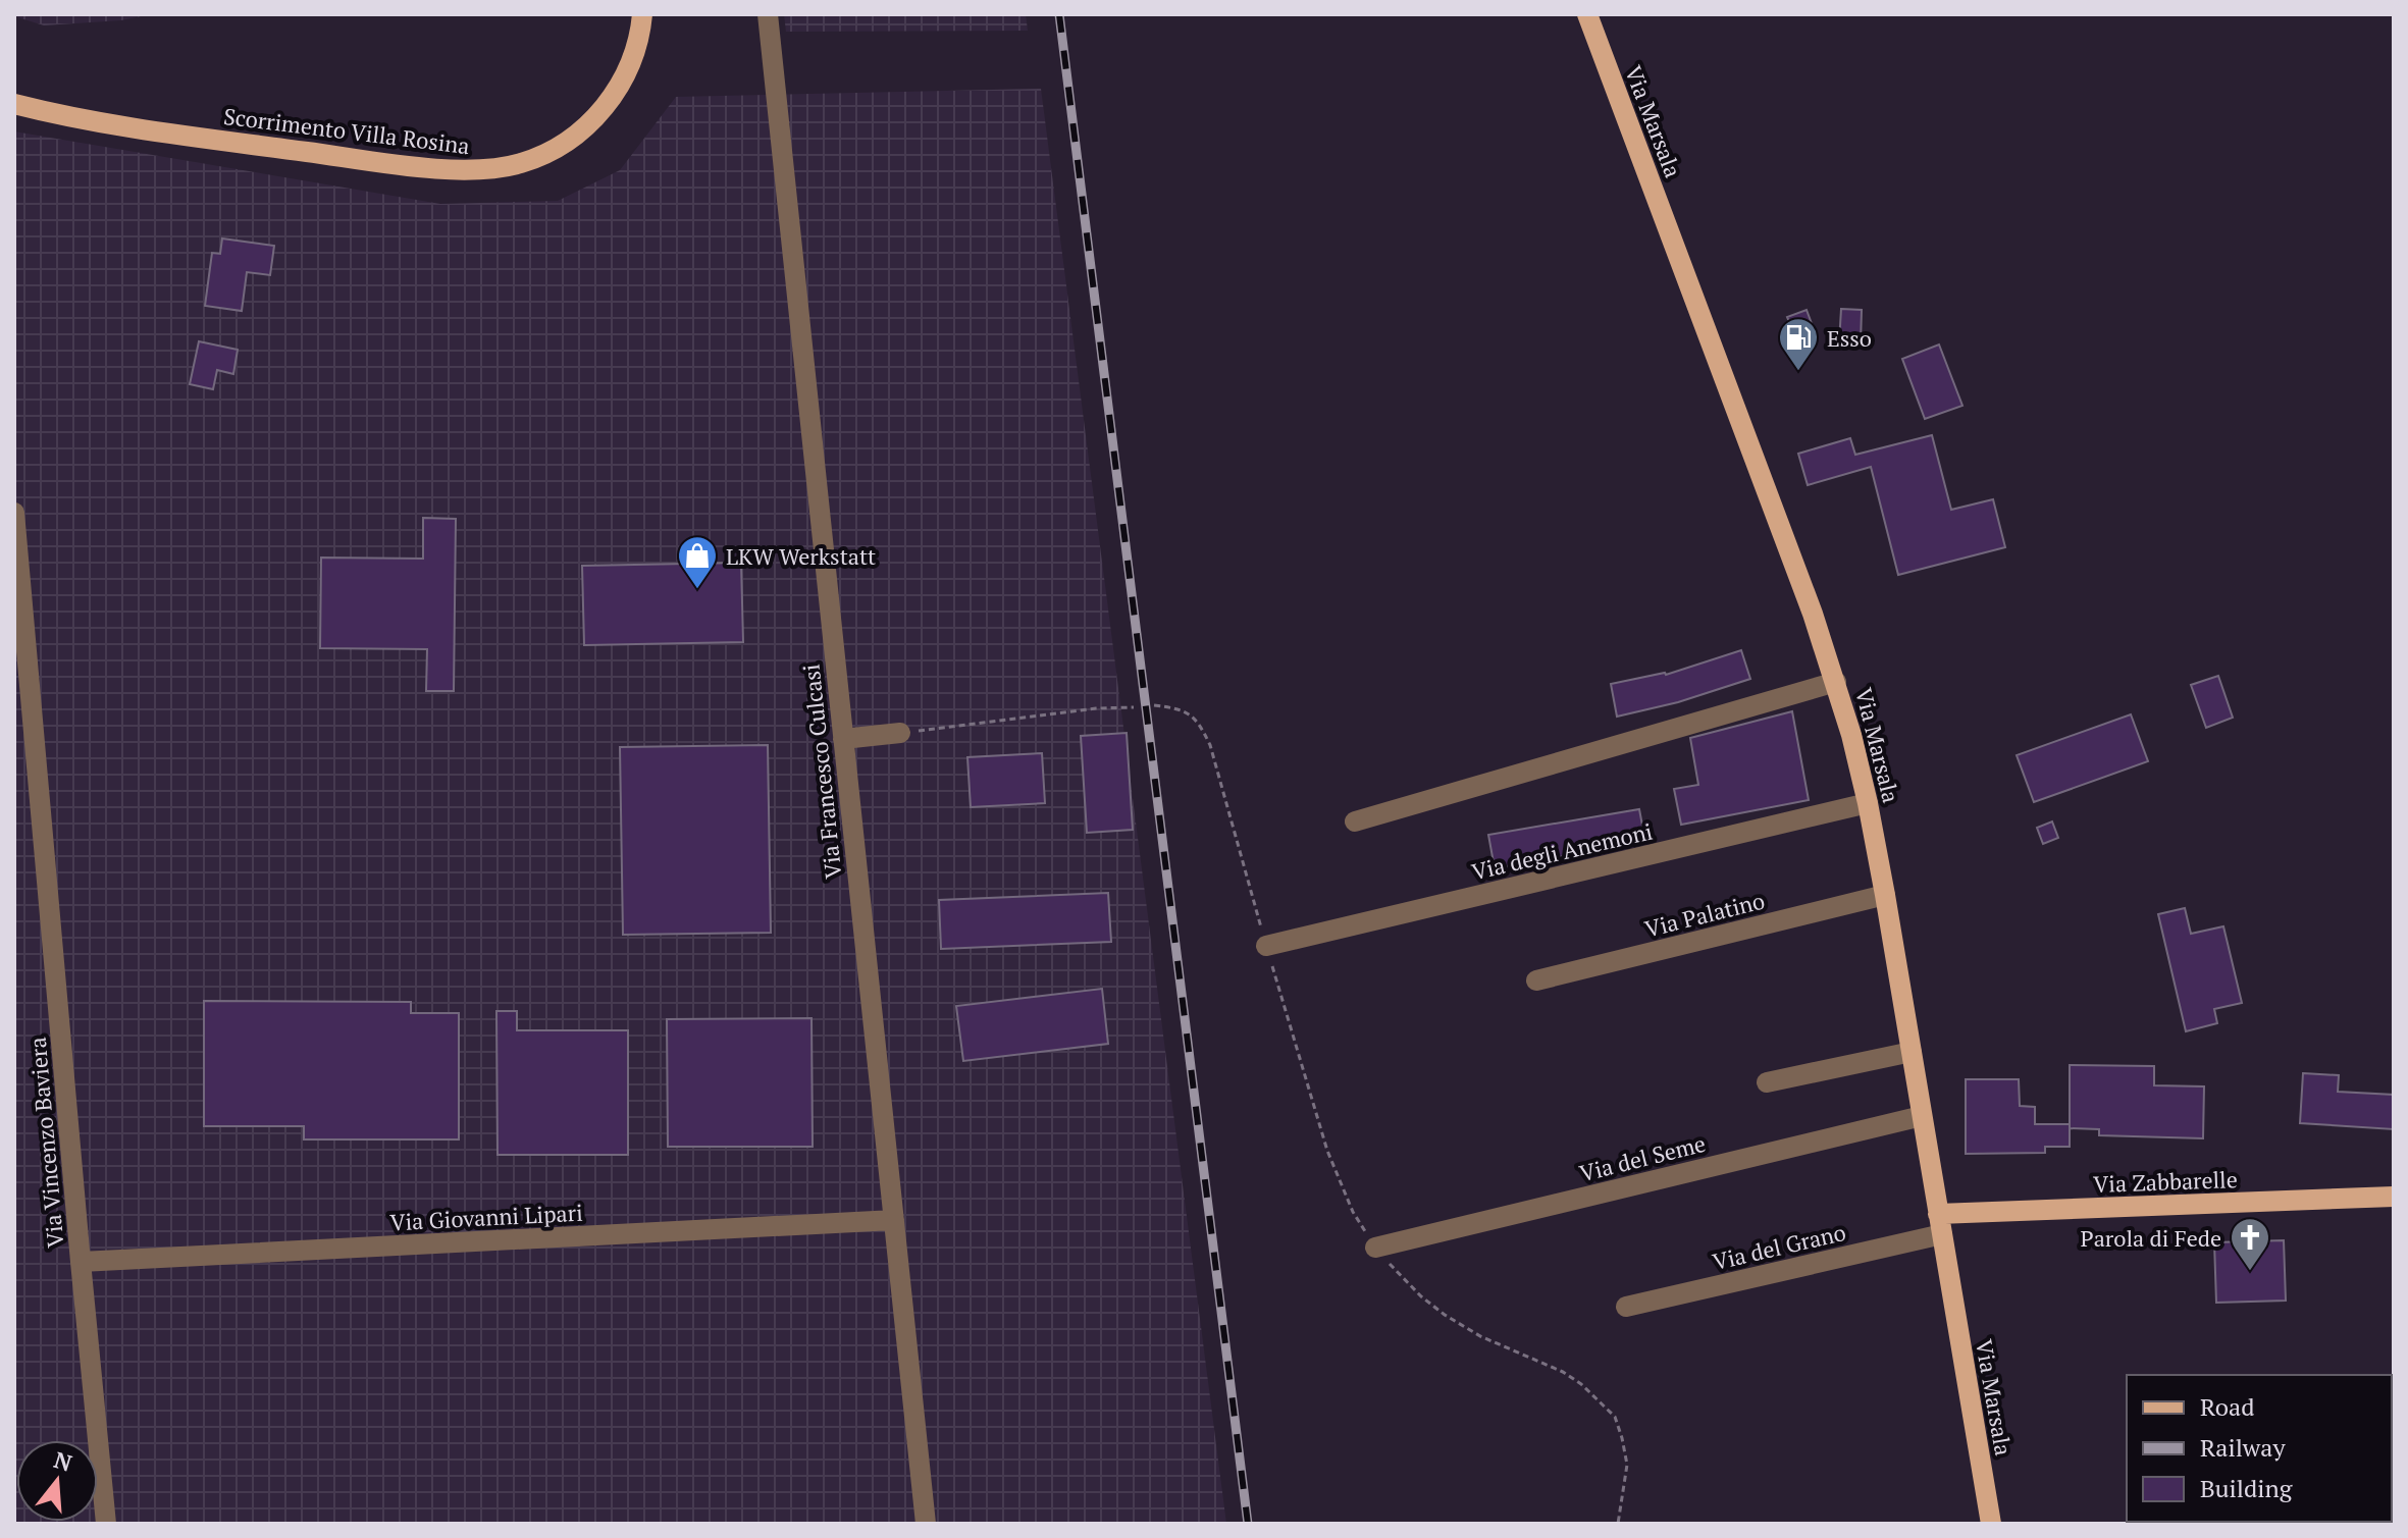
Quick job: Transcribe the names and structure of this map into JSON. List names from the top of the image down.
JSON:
{
  "streets": {
    "main road": ["Via Marsala", "Scorrimento Villa Rosina", "Via Zabbarelle"],
    "street": [
      "Via Francesco Culcasi",
      "Via degli Anemoni",
      "Via Palatino",
      "Via Vincenzo Baviera",
      "Via del Seme",
      "Via Giovanni Lipari",
      "Via del Grano"
    ]
  },
  "crossings": [
    ["Via Marsala", "Via degli Anemoni"],
    ["Via Marsala", "Via Palatino"],
    ["Via Marsala", "Via del Seme"],
    ["Via Marsala", "Via Zabbarelle"],
    ["Via Marsala", "Via del Grano"],
    ["Via Francesco Culcasi", "Via Giovanni Lipari"],
    ["Via Vincenzo Baviera", "Via Giovanni Lipari"],
    ["Via Zabbarelle", "Via del Grano"]
  ],
  "places": {
    "fuel station": ["Esso"],
    "shop": ["LKW Werkstatt"],
    "church": ["Parola di Fede"]
  },
  "legend": ["Road", "Railway", "Building"],
  "north": "top"
}
